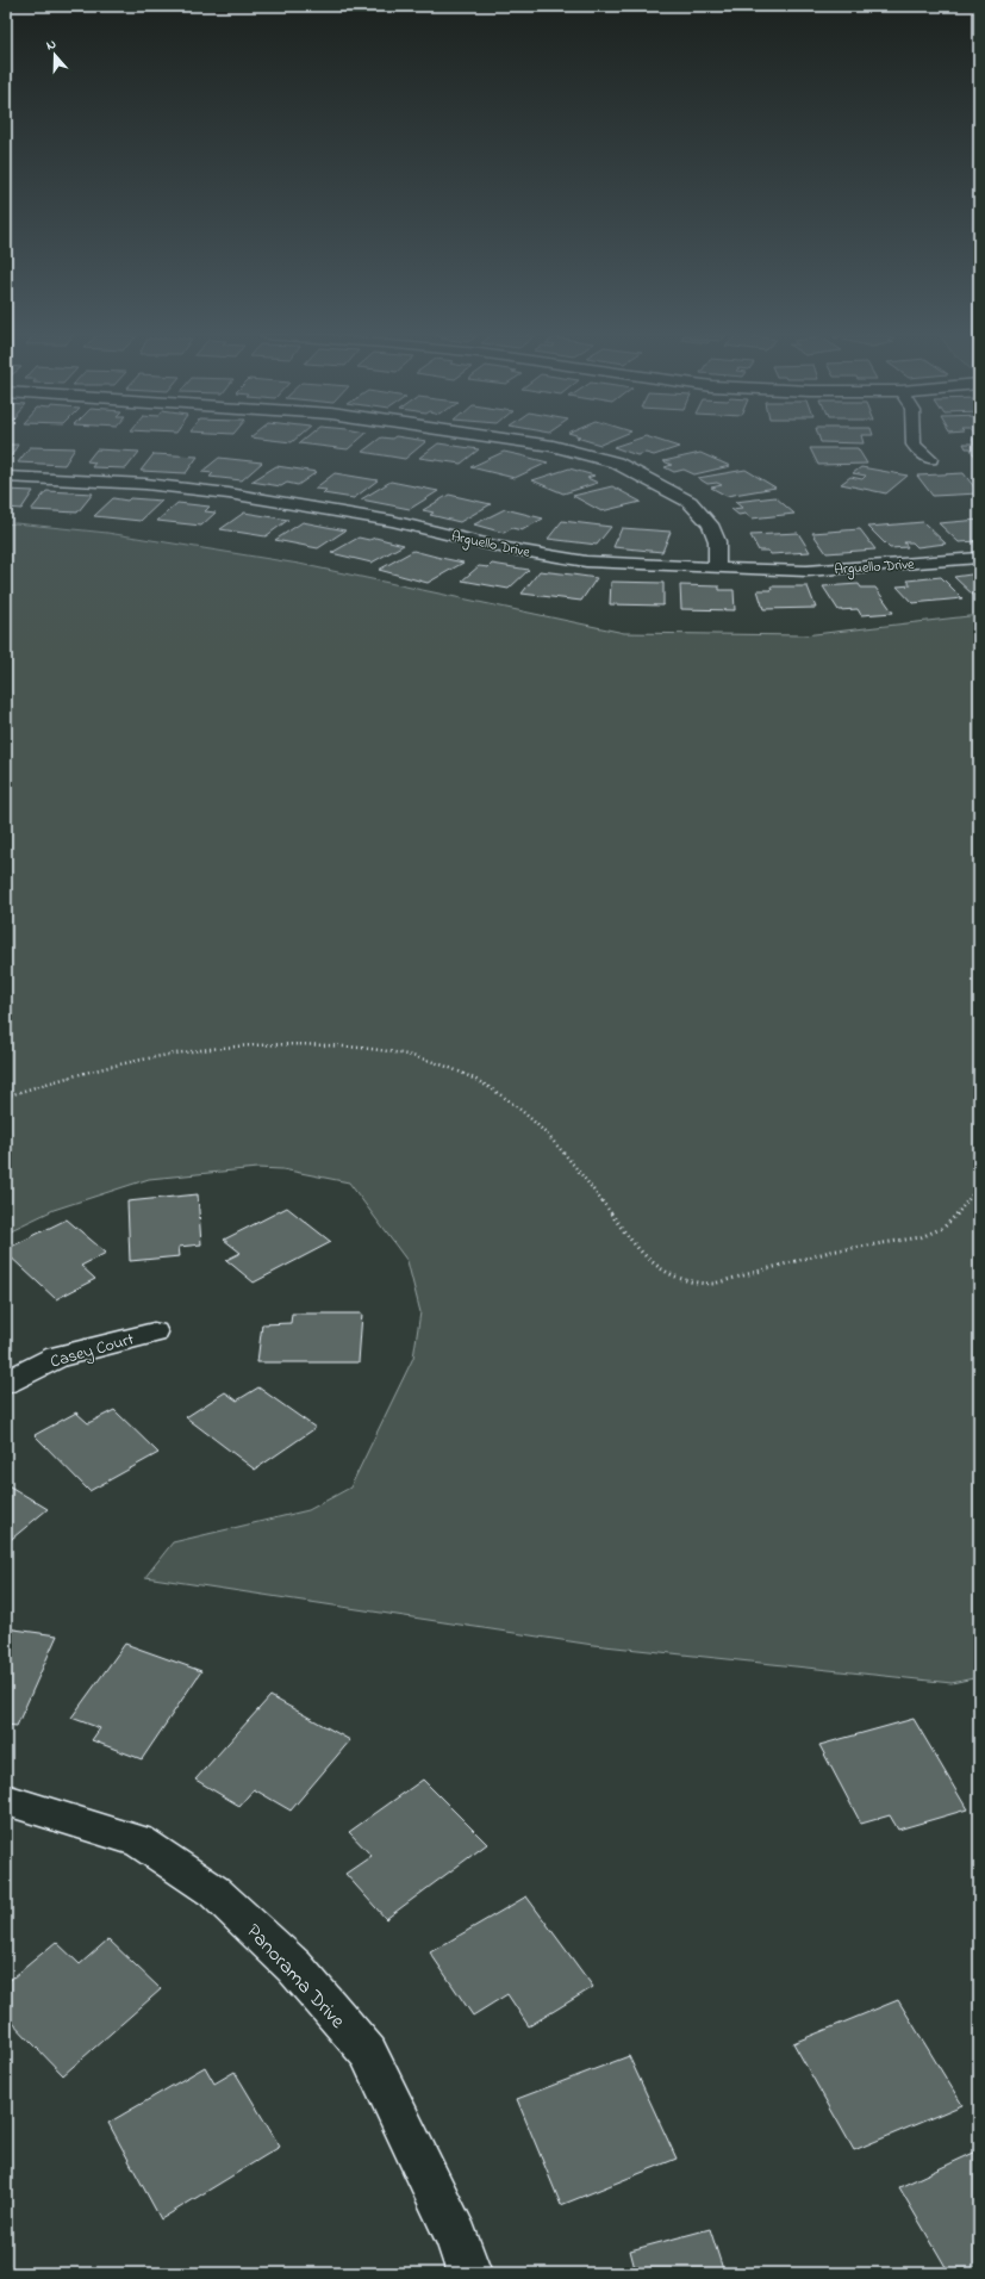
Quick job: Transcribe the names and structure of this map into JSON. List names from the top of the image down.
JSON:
{
  "streets": {
    "street": ["Arguello Drive", "Casey Court", "Panorama Drive"]
  },
  "north": "top"
}
